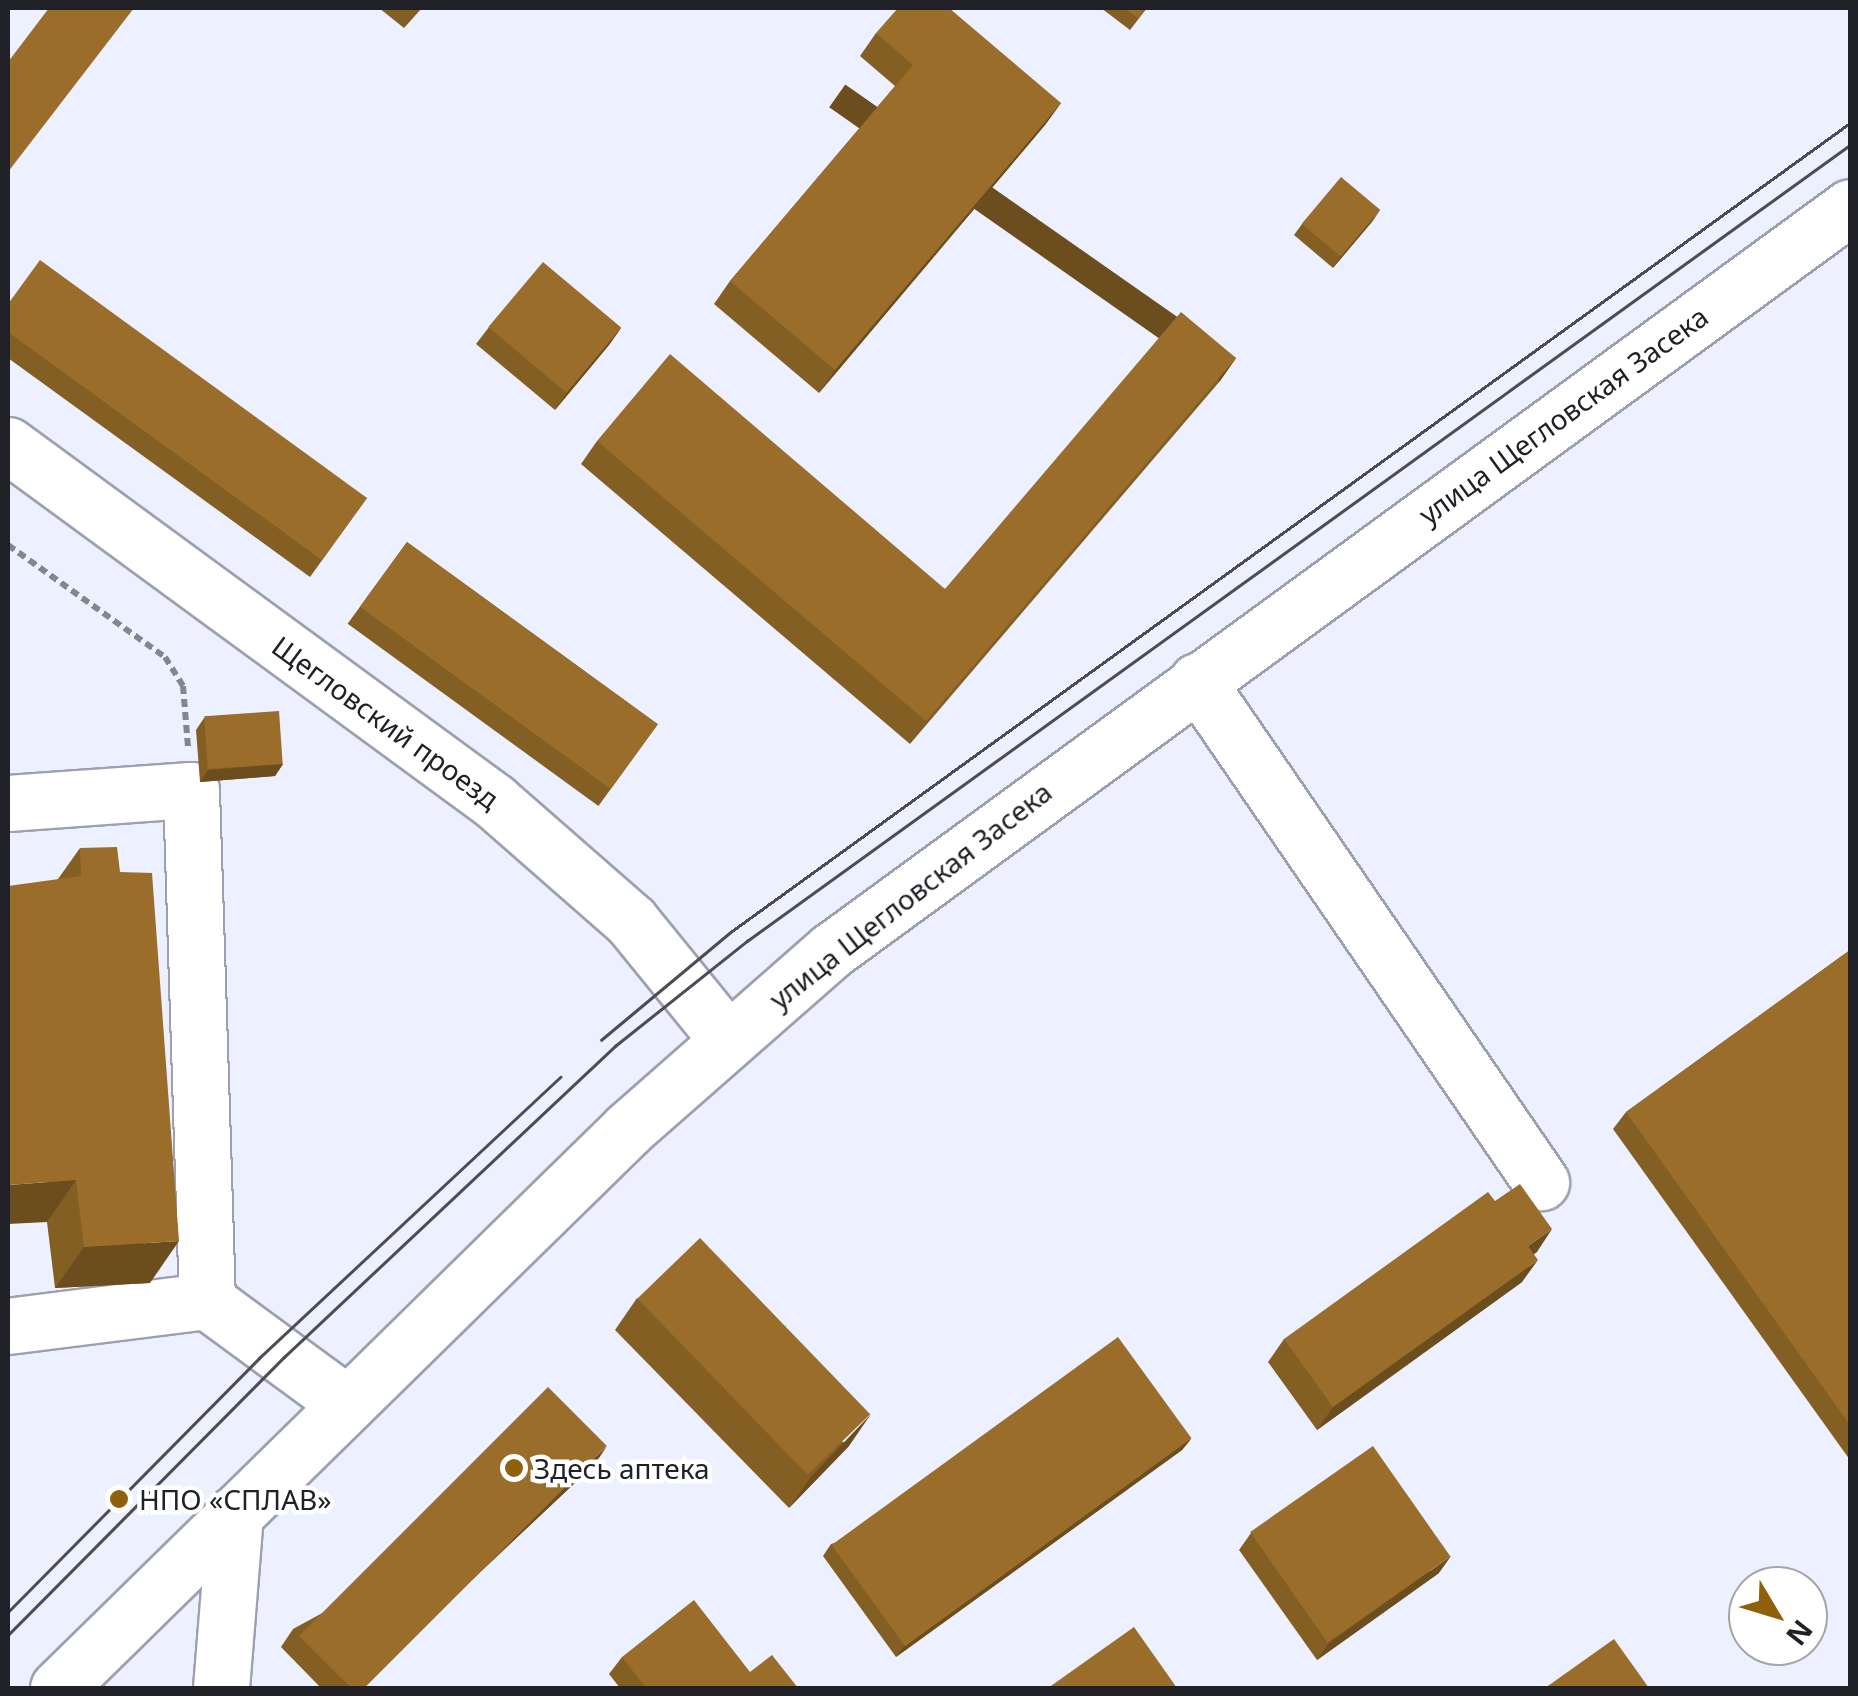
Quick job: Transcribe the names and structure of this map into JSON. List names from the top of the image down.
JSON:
{
  "streets": {
    "street": ["улица Щегловская Засека", "Щегловский проезд"]
  },
  "crossings": [
    ["улица Щегловская Засека", "Щегловский проезд"]
  ],
  "places": ["Здесь аптека", "НПО «СПЛАВ»"],
  "north": "bottom right"
}
